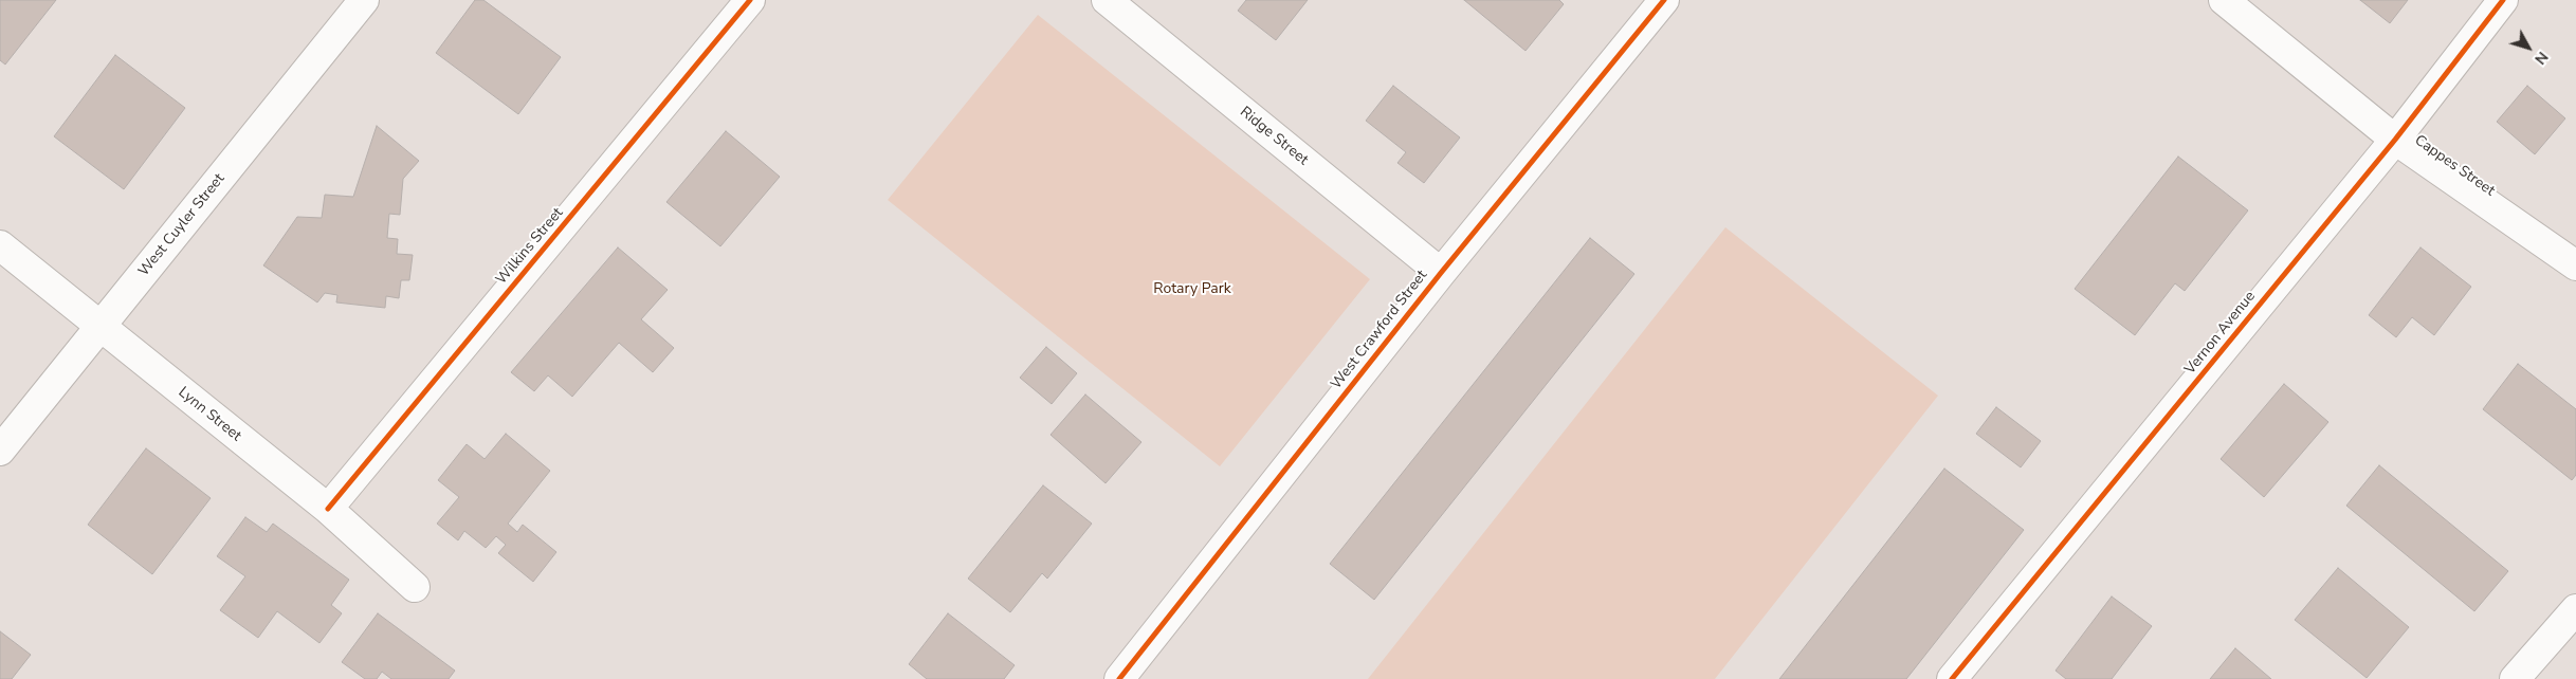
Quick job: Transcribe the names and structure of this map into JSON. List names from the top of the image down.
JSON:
{
  "streets": {
    "street": [
      "Ridge Street",
      "Cappes Street",
      "West Cuyler Street",
      "Wilkins Street",
      "West Crawford Street",
      "Vernon Avenue",
      "Lynn Street"
    ]
  },
  "crossings": [
    ["Ridge Street", "West Crawford Street"],
    ["Cappes Street", "Vernon Avenue"],
    ["West Cuyler Street", "Lynn Street"],
    ["Wilkins Street", "Lynn Street"]
  ],
  "parks": ["Rotary Park"],
  "north": "bottom right"
}
